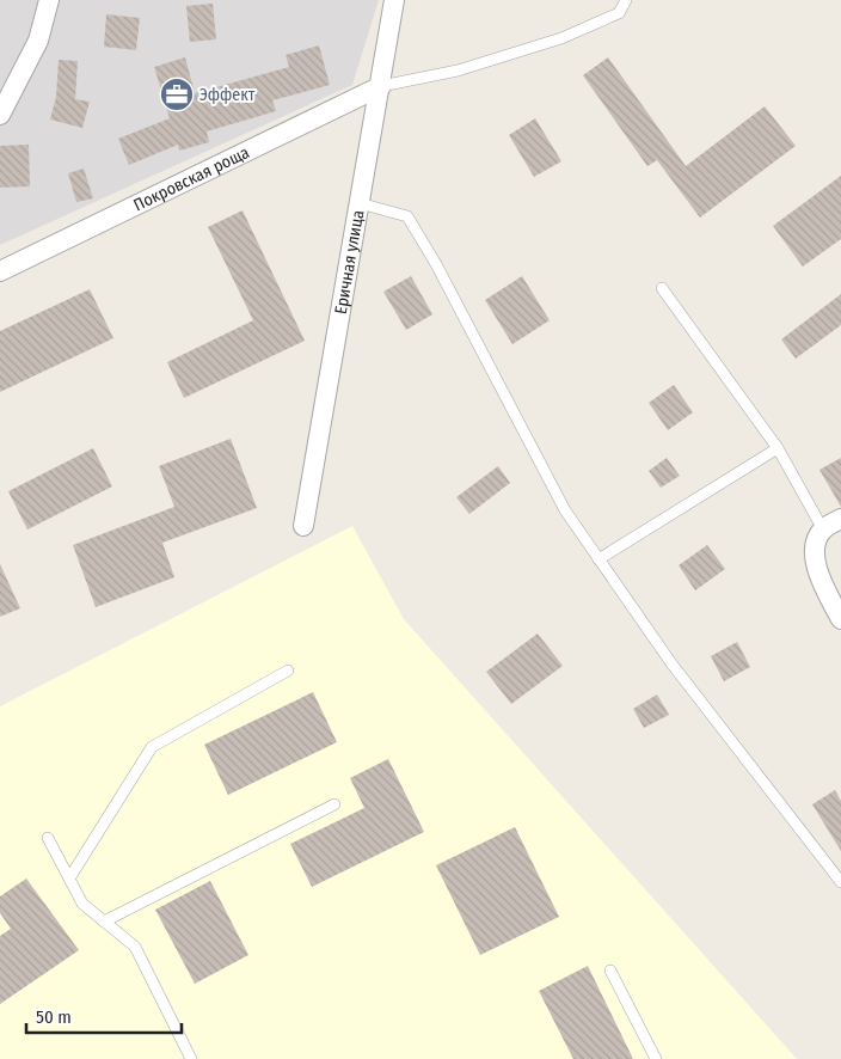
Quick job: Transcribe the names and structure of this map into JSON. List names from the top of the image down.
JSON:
{
  "streets": {
    "street": ["Покровская роща", "Еричная улица"]
  },
  "crossings": [
    ["Покровская роща", "Еричная улица"]
  ],
  "places": {
    "office": ["Эффект"]
  },
  "scale_bar": "50 m"
}
